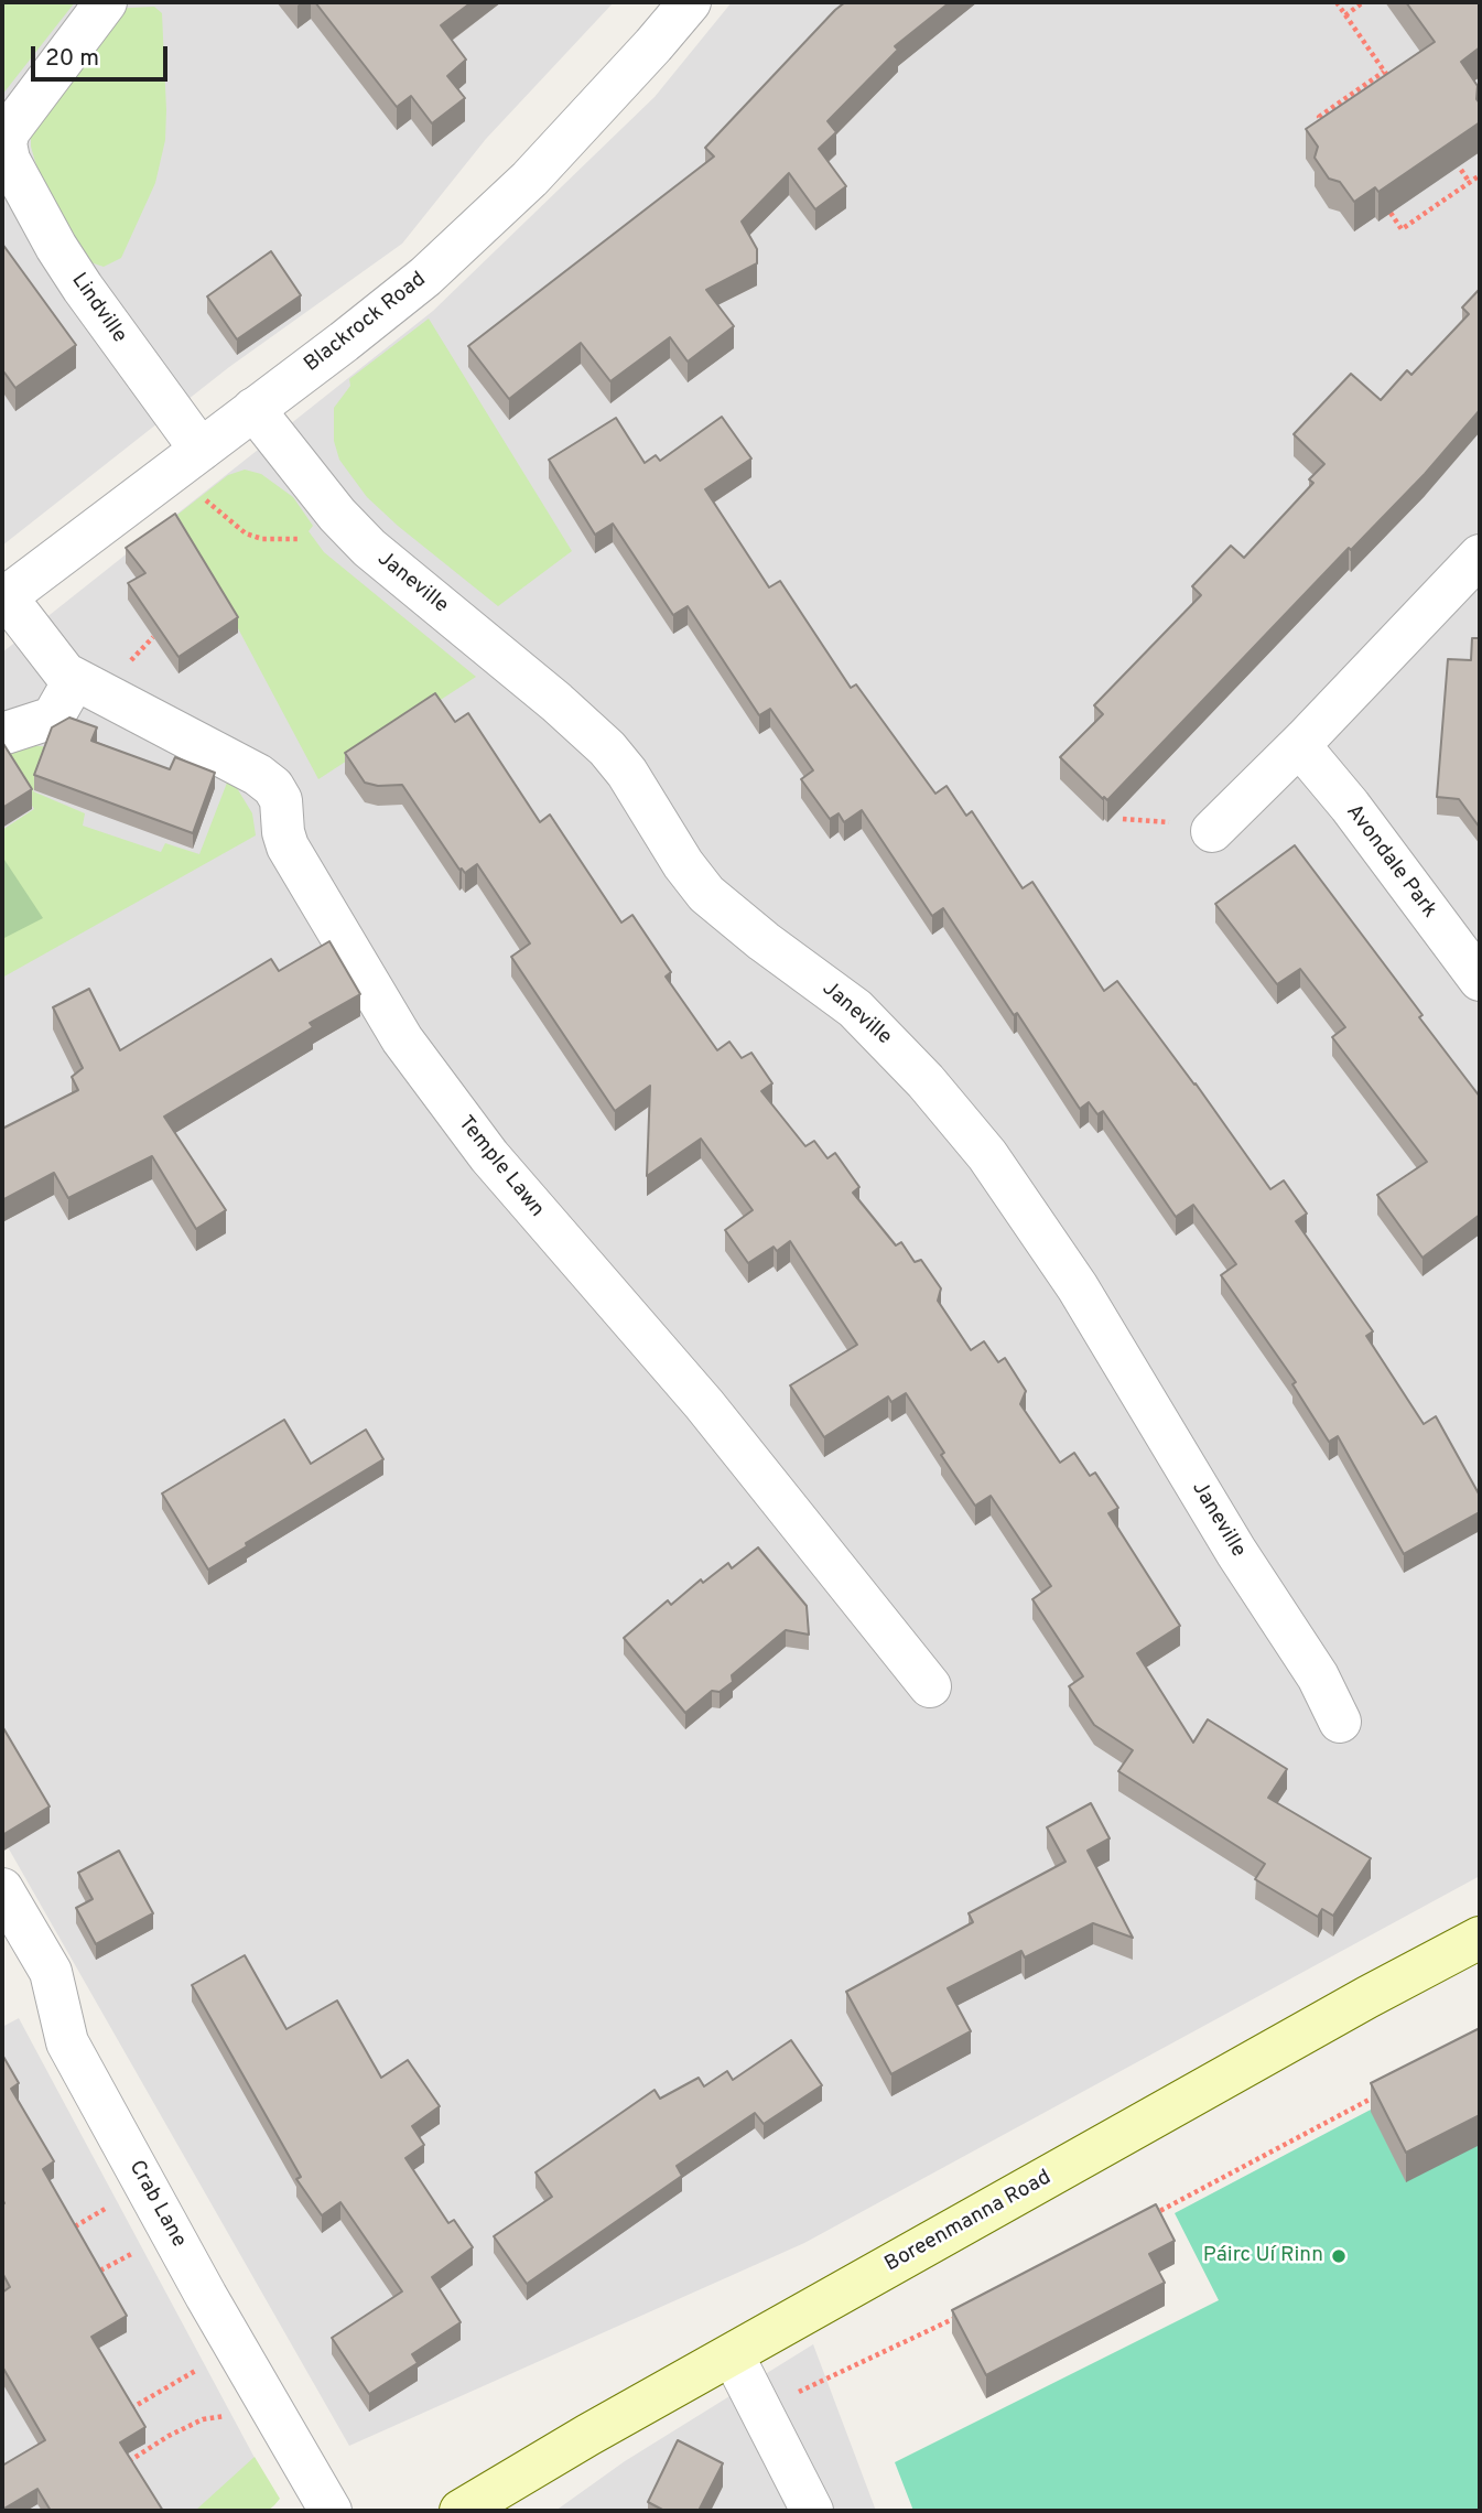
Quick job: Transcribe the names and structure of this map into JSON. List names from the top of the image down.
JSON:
{
  "streets": {
    "main road": ["Boreenmanna Road"],
    "street": [
      "Lindville",
      "Blackrock Road",
      "Janeville",
      "Avondale Park",
      "Temple Lawn",
      "Crab Lane"
    ]
  },
  "crossings": [
    ["Lindville", "Blackrock Road"],
    ["Blackrock Road", "Janeville"],
    ["Blackrock Road", "Temple Lawn"]
  ],
  "places": ["Páirc Uí Rinn"],
  "scale_bar": "20 m"
}
